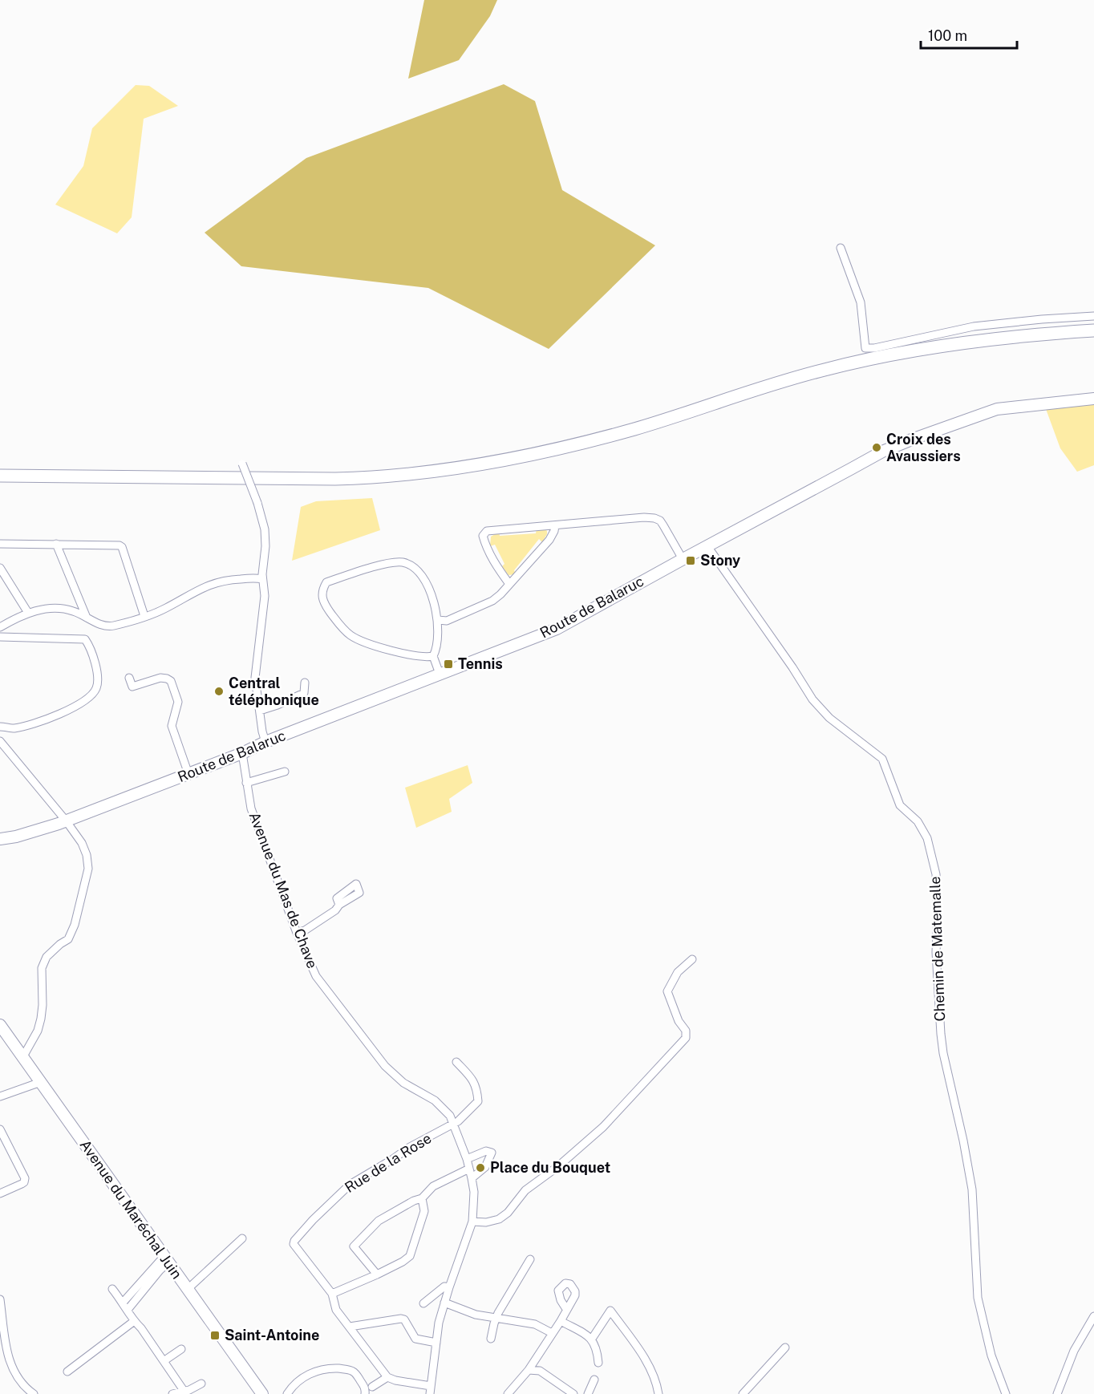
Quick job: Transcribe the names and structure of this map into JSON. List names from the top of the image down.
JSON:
{
  "streets": {
    "street": [
      "Route de Balaruc",
      "Avenue du Mas de Chave",
      "Chemin de Matemalle",
      "Rue de la Rose",
      "Avenue du Maréchal Juin"
    ]
  },
  "crossings": [
    ["Route de Balaruc", "Avenue du Mas de Chave"],
    ["Route de Balaruc", "Chemin de Matemalle"],
    ["Avenue du Mas de Chave", "Rue de la Rose"]
  ],
  "places": {
    "other": ["Croix des Avaussiers", "Central téléphonique", "Place du Bouquet"],
    "transit": ["Stony", "Tennis", "Saint-Antoine"]
  },
  "scale_bar": "100 m"
}
